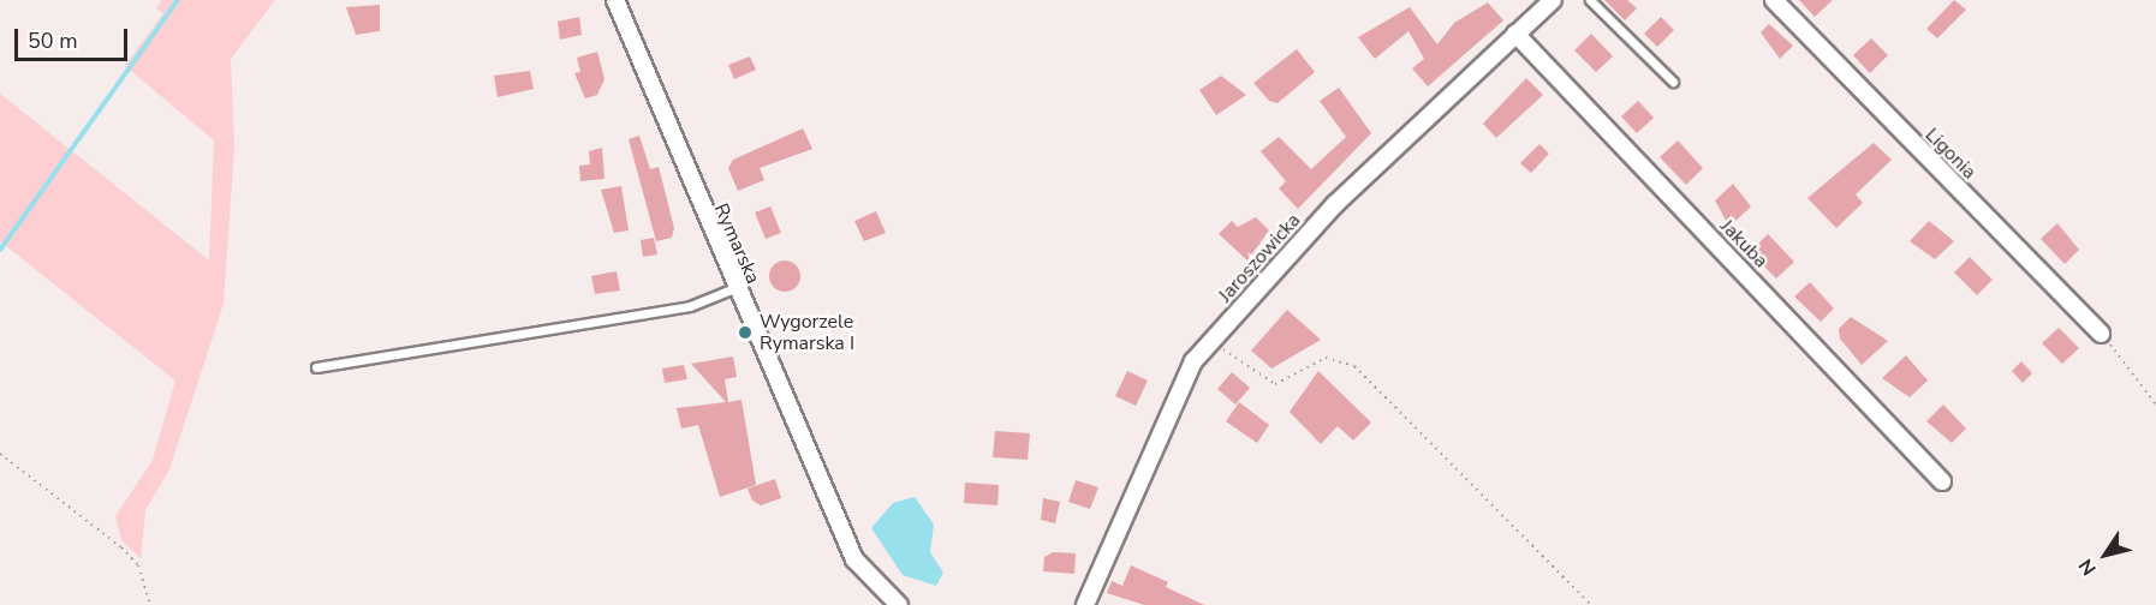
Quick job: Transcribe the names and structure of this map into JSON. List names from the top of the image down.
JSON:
{
  "streets": {
    "street": [
      "Ligonia",
      "Rymarska",
      "Jakuba",
      "Jaroszowicka"
    ]
  },
  "crossings": [
    ["Jakuba", "Jaroszowicka"]
  ],
  "places": ["Wygorzele Rymarska I"],
  "scale_bar": "50 m",
  "north": "bottom left"
}
